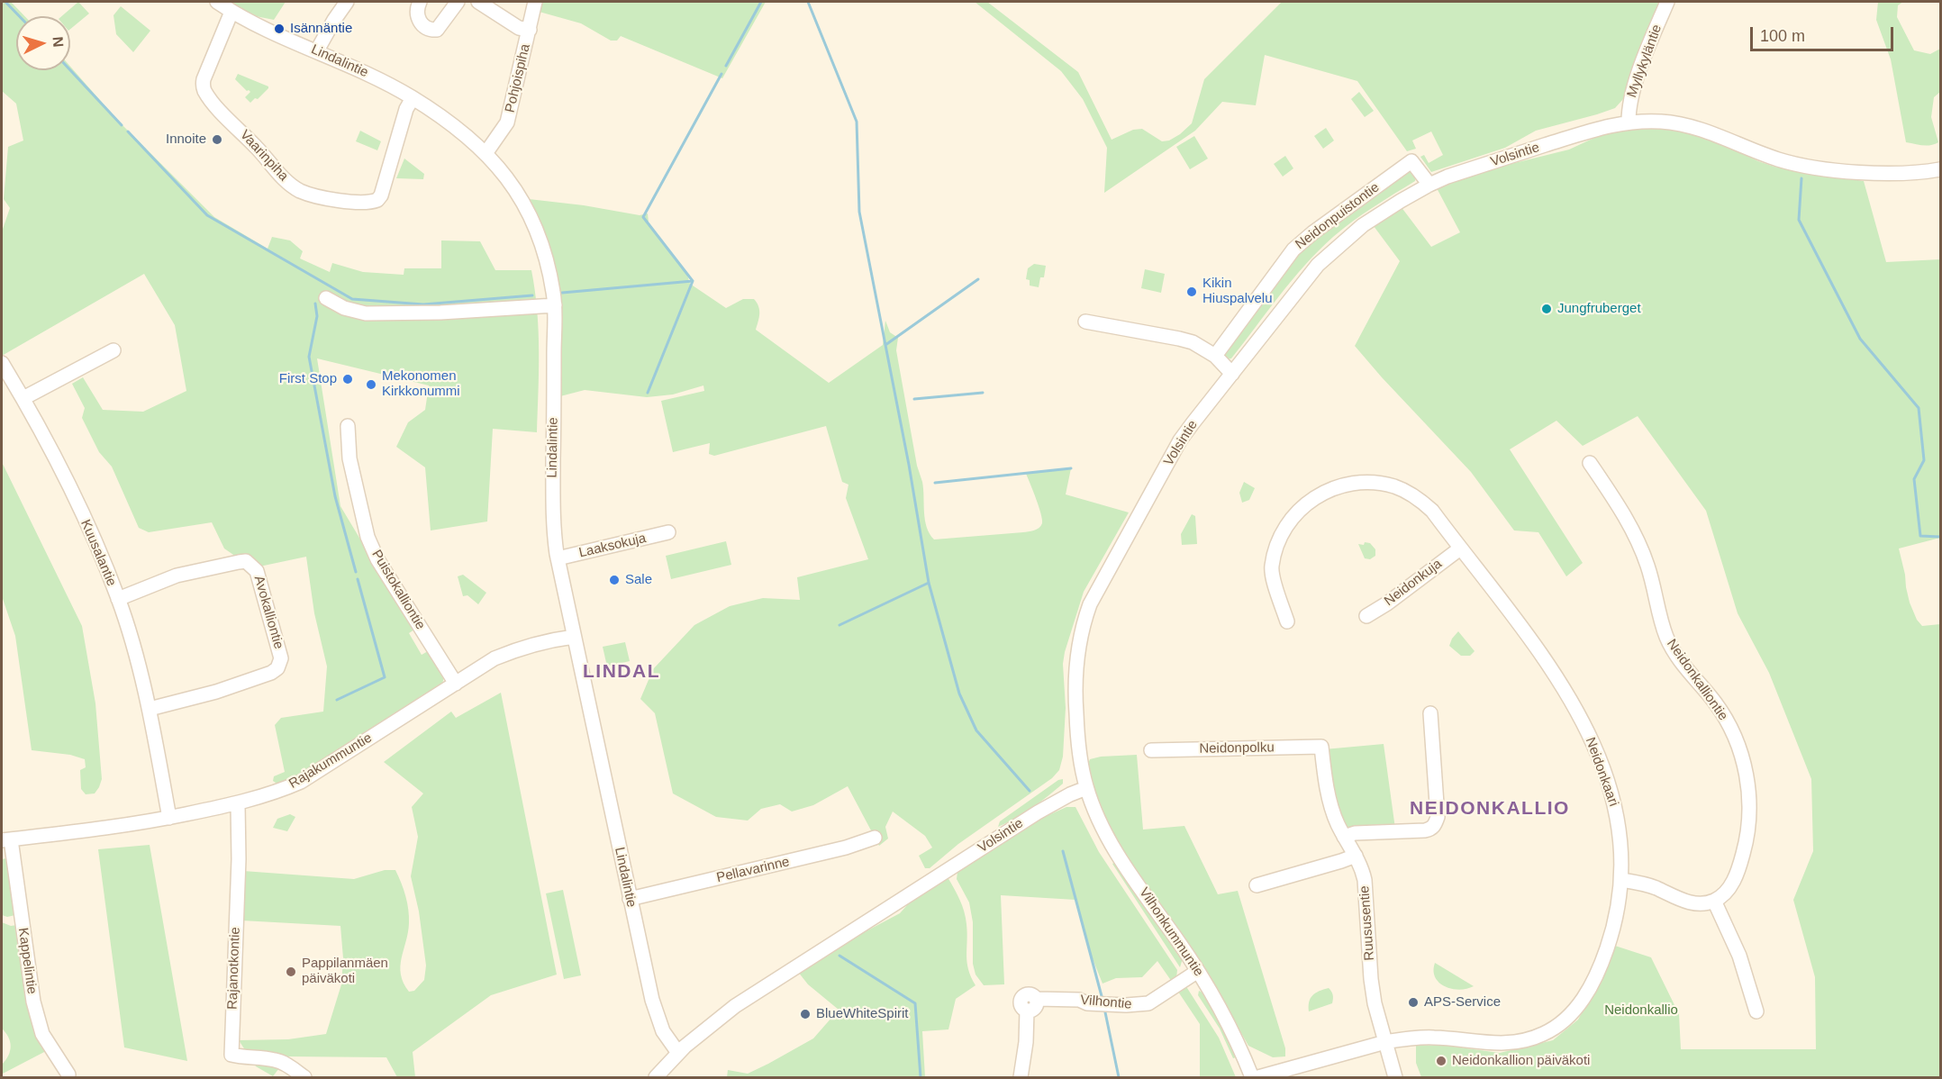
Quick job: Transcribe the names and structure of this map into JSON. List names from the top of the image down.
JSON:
{
  "streets": {
    "street": [
      "Lindalintie",
      "Myllykyläntie",
      "Pohjoispiha",
      "Volsintie",
      "Vaarinpiha",
      "Neidonpuistontie",
      "Laaksokuja",
      "Kuusalantie",
      "Neidonkuja",
      "Puistokalliontie",
      "Avokalliontie",
      "Neidonkalliontie",
      "Neidonpolku",
      "Rajakummuntie",
      "Neidonkaari",
      "Pellavarinne",
      "Ruususentie",
      "Vilhonkummuntie",
      "Kappelintie",
      "Rajanotkontie",
      "Vilhontie"
    ]
  },
  "crossings": [
    ["Lindalintie", "Pohjoispiha"],
    ["Lindalintie", "Volsintie"],
    ["Lindalintie", "Vaarinpiha"],
    ["Lindalintie", "Laaksokuja"],
    ["Lindalintie", "Rajakummuntie"],
    ["Lindalintie", "Pellavarinne"],
    ["Myllykyläntie", "Volsintie"],
    ["Volsintie", "Neidonpuistontie"],
    ["Volsintie", "Vilhonkummuntie"],
    ["Kuusalantie", "Avokalliontie"],
    ["Kuusalantie", "Rajakummuntie"],
    ["Neidonkuja", "Neidonkaari"],
    ["Puistokalliontie", "Rajakummuntie"],
    ["Neidonpolku", "Ruususentie"],
    ["Rajakummuntie", "Kappelintie"],
    ["Rajakummuntie", "Rajanotkontie"],
    ["Neidonkaari", "Ruususentie"],
    ["Vilhonkummuntie", "Vilhontie"]
  ],
  "districts": ["LINDAL", "NEIDONKALLIO"],
  "parks": ["Neidonkallio"],
  "places": [
    "Isännäntie",
    "Innoite",
    "Kikin Hiuspalvelu",
    "Jungfruberget",
    "First Stop",
    "Mekonomen Kirkkonummi",
    "Sale",
    "Pappilanmäen päiväkoti",
    "APS-Service",
    "BlueWhiteSpirit",
    "Neidonkallion päiväkoti"
  ],
  "scale_bar": "100 m",
  "north": "right"
}
